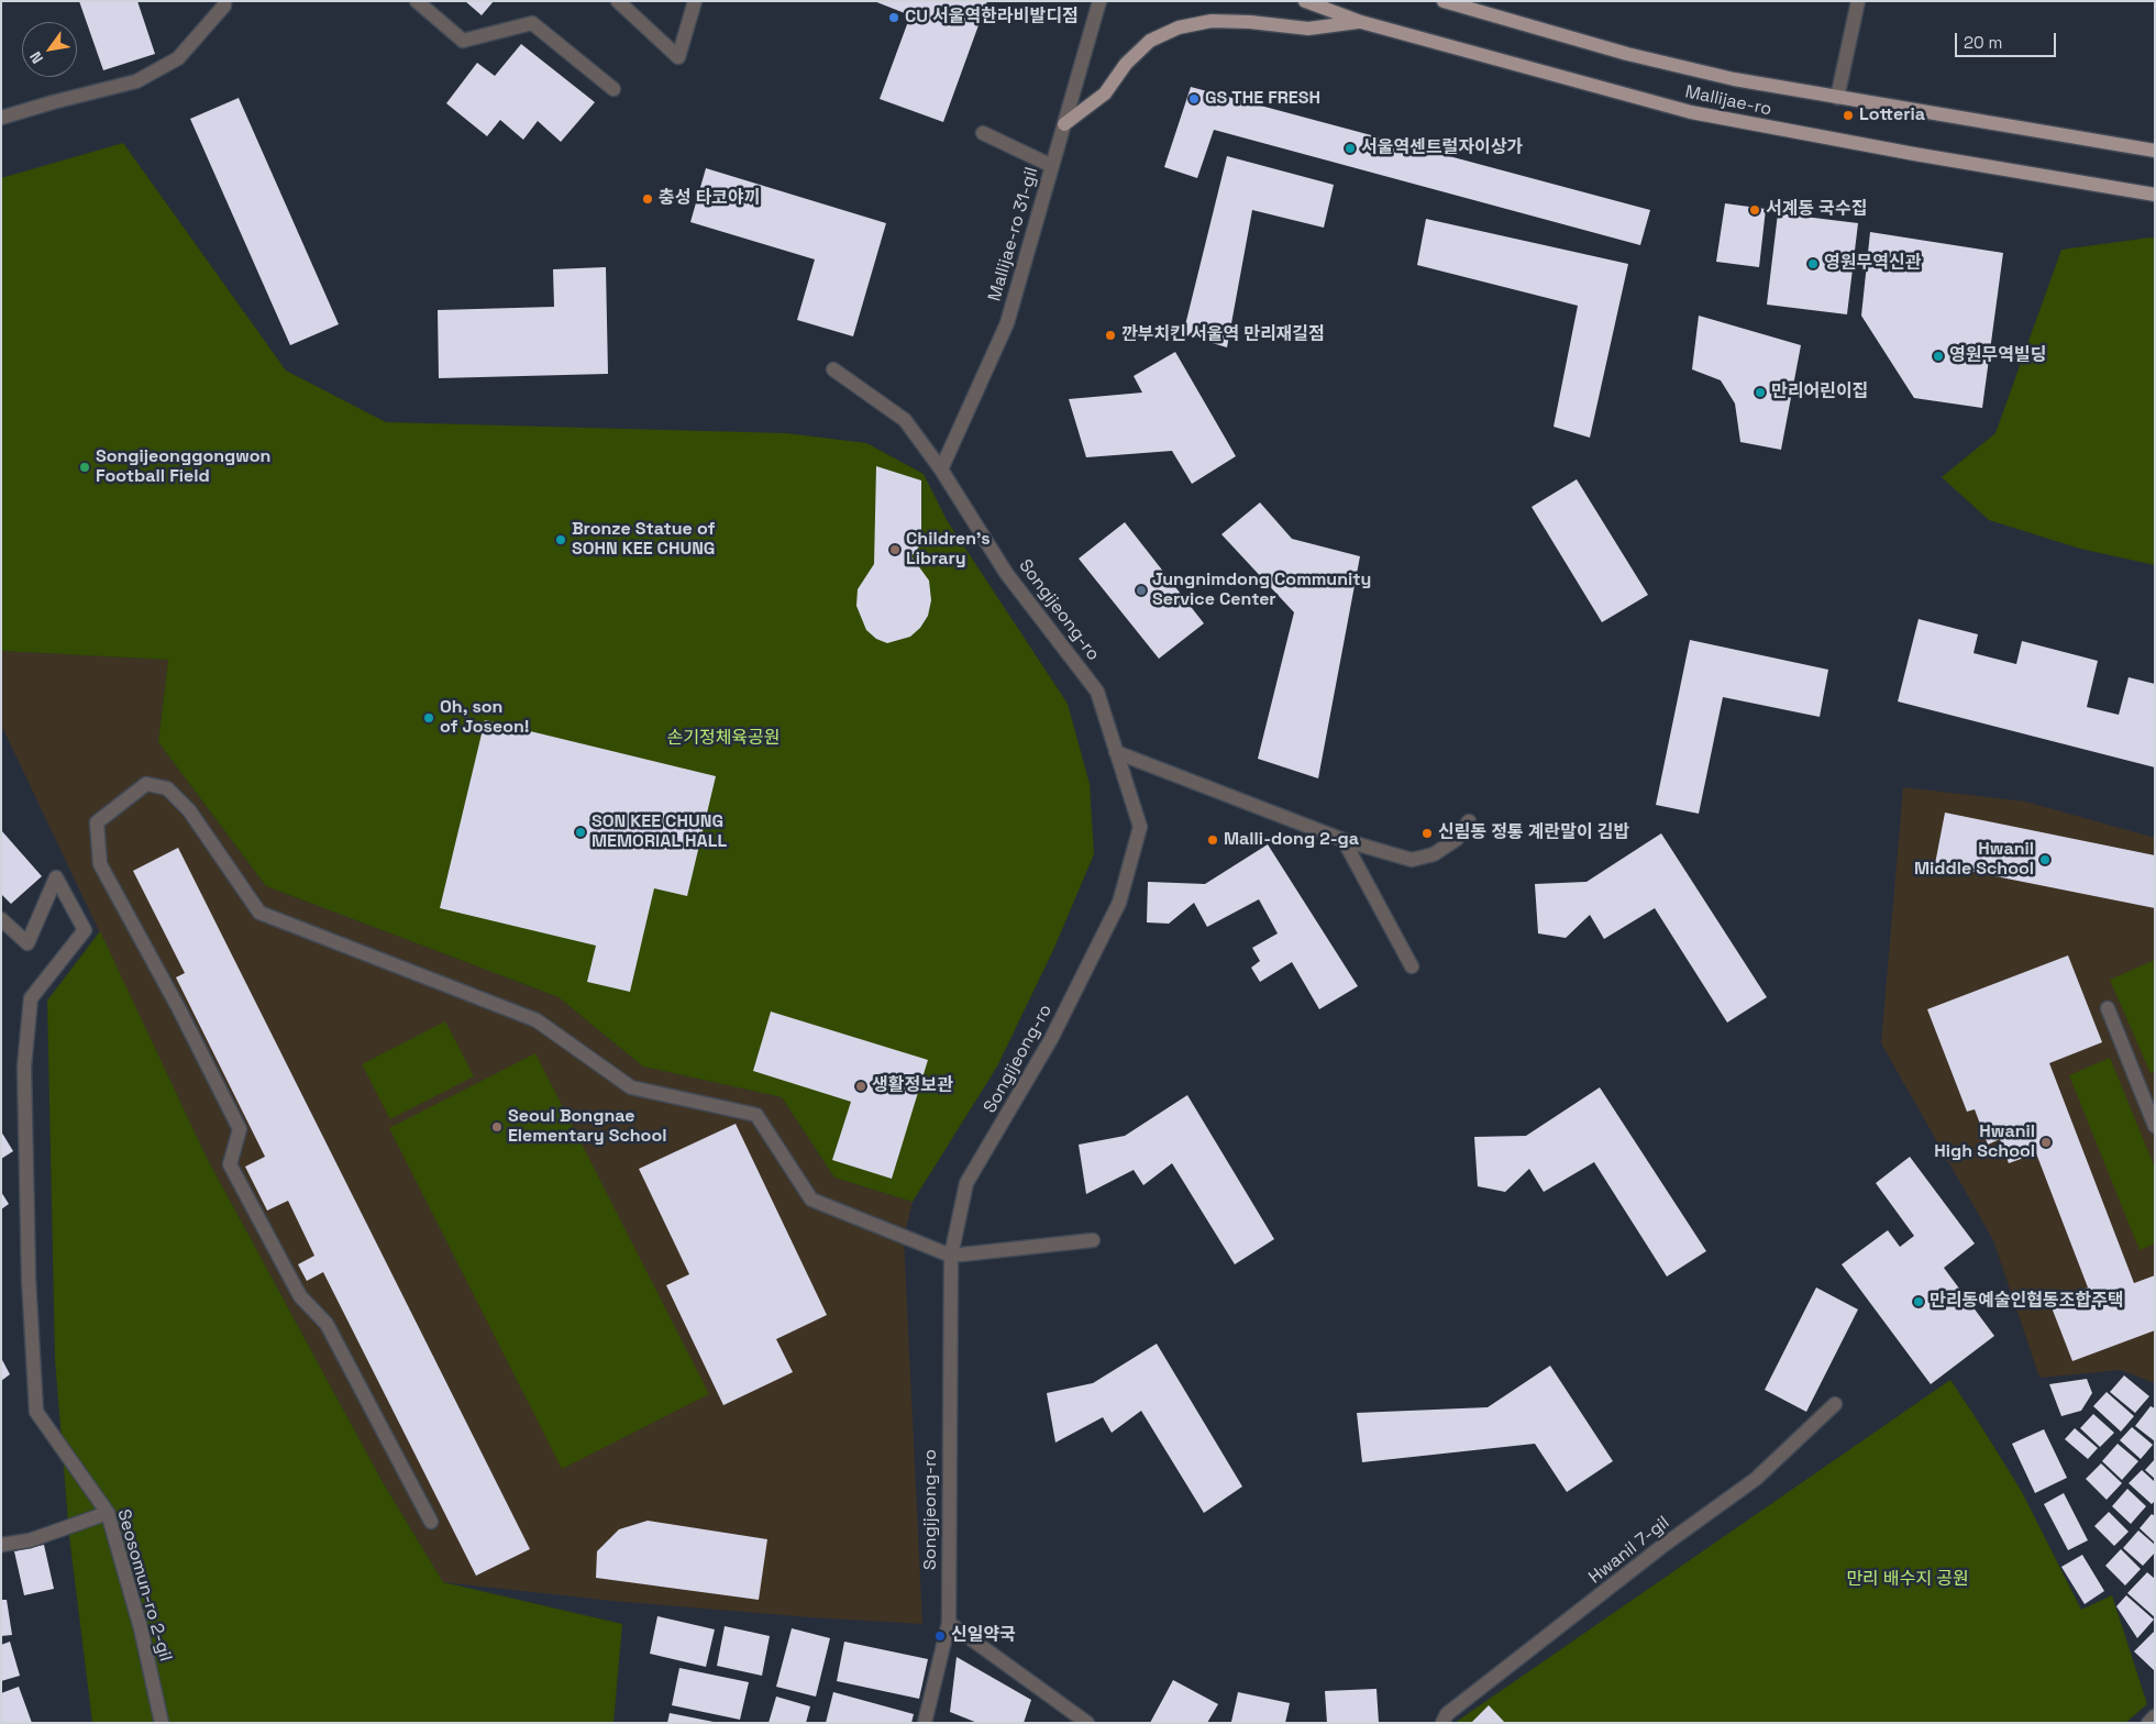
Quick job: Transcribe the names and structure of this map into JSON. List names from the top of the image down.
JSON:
{
  "streets": {
    "main road": ["Mallijae-ro"],
    "street": [
      "Mallijae-ro 31-gil",
      "Songijeong-ro",
      "Hwanil 7-gil",
      "Seosomun-ro 2-gil"
    ]
  },
  "crossings": [
    ["Mallijae-ro 31-gil", "Songijeong-ro"]
  ],
  "parks": ["손기정체육공원", "만리 배수지 공원"],
  "places": [
    "CU 서울역한라비발디점",
    "GS THE FRESH",
    "Lotteria",
    "서울역센트럴자이상가",
    "충성 타코야끼",
    "서계동 국수집",
    "영원무역신관",
    "깐부치킨 서울역 만리재길점",
    "영원무역빌딩",
    "만리어린이집",
    "Songijeonggongwon Football Field",
    "Bronze Statue of SOHN KEE CHUNG",
    "Children's Library",
    "Jungnimdong Community Service Center",
    "Oh, son of Joseon!",
    "SON KEE CHUNG MEMORIAL HALL",
    "신림동 정통 계란말이 김밥",
    "Malli-dong 2-ga",
    "Hwanil Middle School",
    "생활정보관",
    "Seoul Bongnae Elementary School",
    "Hwanil High School",
    "만리동예술인협동조합주택",
    "신일약국"
  ],
  "scale_bar": "20 m",
  "north": "bottom left"
}
